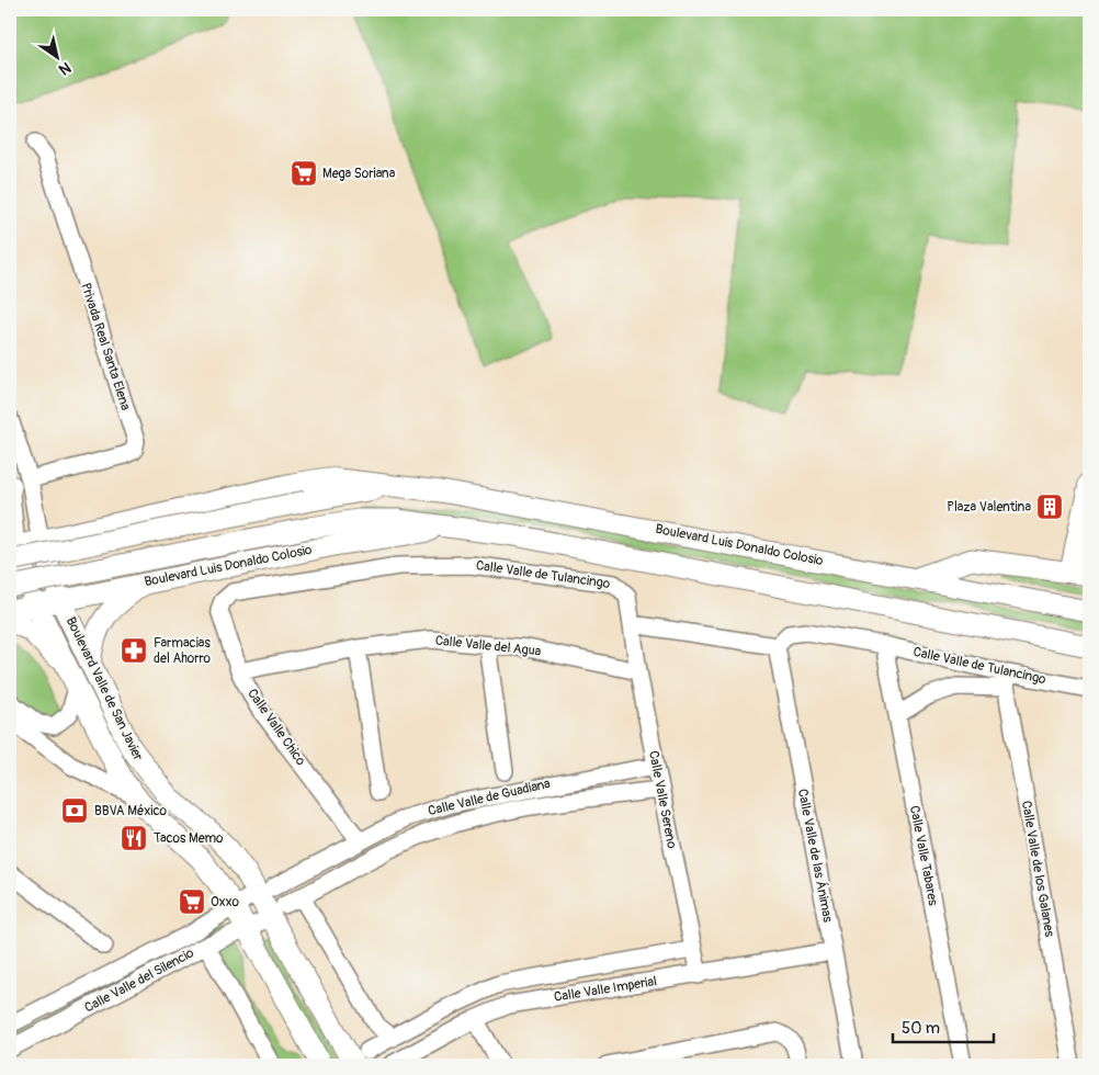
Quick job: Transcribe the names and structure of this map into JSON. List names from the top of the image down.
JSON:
{
  "streets": {
    "main road": ["Boulevard Luis Donaldo Colosio", "Boulevard Valle de San Javier"],
    "street": [
      "Privada Real Santa Elena",
      "Calle Valle de Tulancingo",
      "Calle Valle del Agua",
      "Calle Valle Chico",
      "Calle Valle de Guadiana",
      "Calle Valle Sereno",
      "Calle Valle de las Ánimas",
      "Calle Valle Tabares",
      "Calle Valle de los Galanes",
      "Calle Valle del Silencio",
      "Calle Valle Imperial"
    ]
  },
  "crossings": [
    ["Boulevard Luis Donaldo Colosio", "Boulevard Valle de San Javier"],
    ["Calle Valle de Tulancingo", "Calle Valle Chico"],
    ["Calle Valle de Tulancingo", "Calle Valle Sereno"],
    ["Calle Valle de Tulancingo", "Calle Valle de las Ánimas"],
    ["Calle Valle de Tulancingo", "Calle Valle Tabares"],
    ["Calle Valle de Tulancingo", "Calle Valle de los Galanes"],
    ["Calle Valle del Agua", "Calle Valle Chico"],
    ["Calle Valle del Agua", "Calle Valle Sereno"],
    ["Boulevard Valle de San Javier", "Calle Valle de Guadiana"],
    ["Boulevard Valle de San Javier", "Calle Valle del Silencio"],
    ["Boulevard Valle de San Javier", "Calle Valle Imperial"],
    ["Calle Valle Chico", "Calle Valle de Guadiana"],
    ["Calle Valle de Guadiana", "Calle Valle Sereno"],
    ["Calle Valle de Guadiana", "Calle Valle del Silencio"],
    ["Calle Valle Sereno", "Calle Valle Imperial"],
    ["Calle Valle de las Ánimas", "Calle Valle Imperial"]
  ],
  "places": {
    "supermarket": ["Mega Soriana", "Oxxo"],
    "building": ["Plaza Valentina"],
    "pharmacy": ["Farmacias del Ahorro"],
    "bank": ["BBVA México"],
    "restaurant": ["Tacos Memo"]
  },
  "scale_bar": "50 m",
  "north": "bottom right"
}
